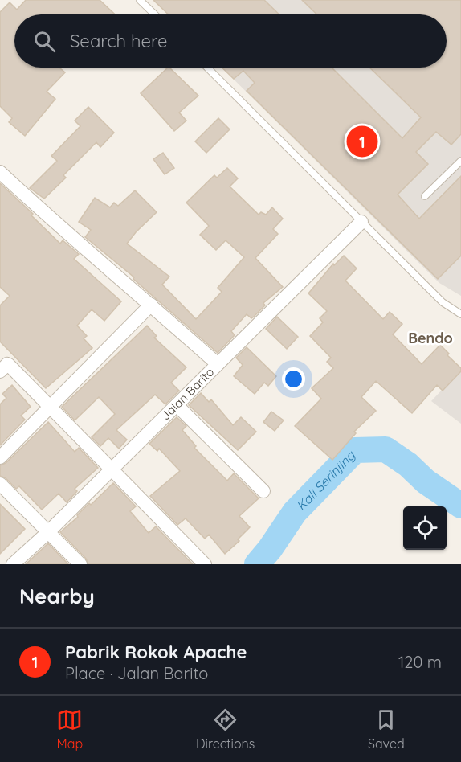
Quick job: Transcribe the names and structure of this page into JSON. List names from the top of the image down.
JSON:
{
  "streets": {
    "street": ["Jalan Barito"]
  },
  "districts": ["Bendo"],
  "water": ["Kali Serinjing"],
  "page": {
    "search": "Search here",
    "pins": "1",
    "heading": "Nearby",
    "list": [
      {
        "mark": "1",
        "name": "Pabrik Rokok Apache",
        "note": "Place · Jalan Barito",
        "value": "120 m"
      }
    ],
    "nav": ["Map", "Directions", "Saved"]
  }
}
